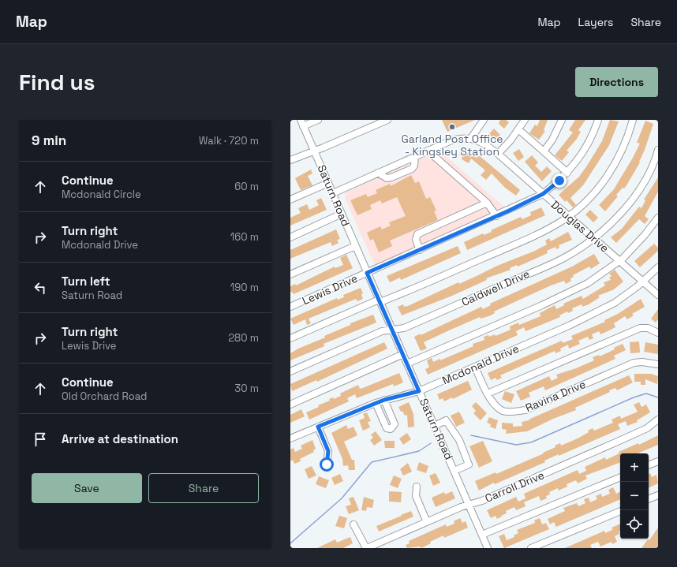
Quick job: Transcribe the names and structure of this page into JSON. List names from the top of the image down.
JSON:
{
  "streets": {
    "street": [
      "Saturn Road",
      "Douglas Drive",
      "Caldwell Drive",
      "Lewis Drive",
      "Mcdonald Drive",
      "Ravina Drive",
      "Carroll Drive"
    ]
  },
  "crossings": [
    ["Saturn Road", "Douglas Drive"],
    ["Saturn Road", "Caldwell Drive"],
    ["Saturn Road", "Lewis Drive"],
    ["Saturn Road", "Mcdonald Drive"],
    ["Saturn Road", "Carroll Drive"],
    ["Douglas Drive", "Caldwell Drive"],
    ["Douglas Drive", "Lewis Drive"],
    ["Douglas Drive", "Mcdonald Drive"],
    ["Mcdonald Drive", "Ravina Drive"]
  ],
  "places": ["Garland Post Office - Kingsley Station"],
  "page": {
    "header": "Map",
    "nav": ["Map", "Layers", "Share"],
    "buttons": [
      "Directions",
      ["Save", "Share"]
    ],
    "title": "Find us",
    "heading": ["9 min", "Walk · 720 m"],
    "list": [
      ["Continue", "Mcdonald Circle", "60 m"],
      ["Turn right", "Mcdonald Drive", "160 m"],
      ["Turn left", "Saturn Road", "190 m"],
      ["Turn right", "Lewis Drive", "280 m"],
      ["Continue", "Old Orchard Road", "30 m"],
      "Arrive at destination"
    ],
    "map_buttons": ["+", "−"]
  }
}
